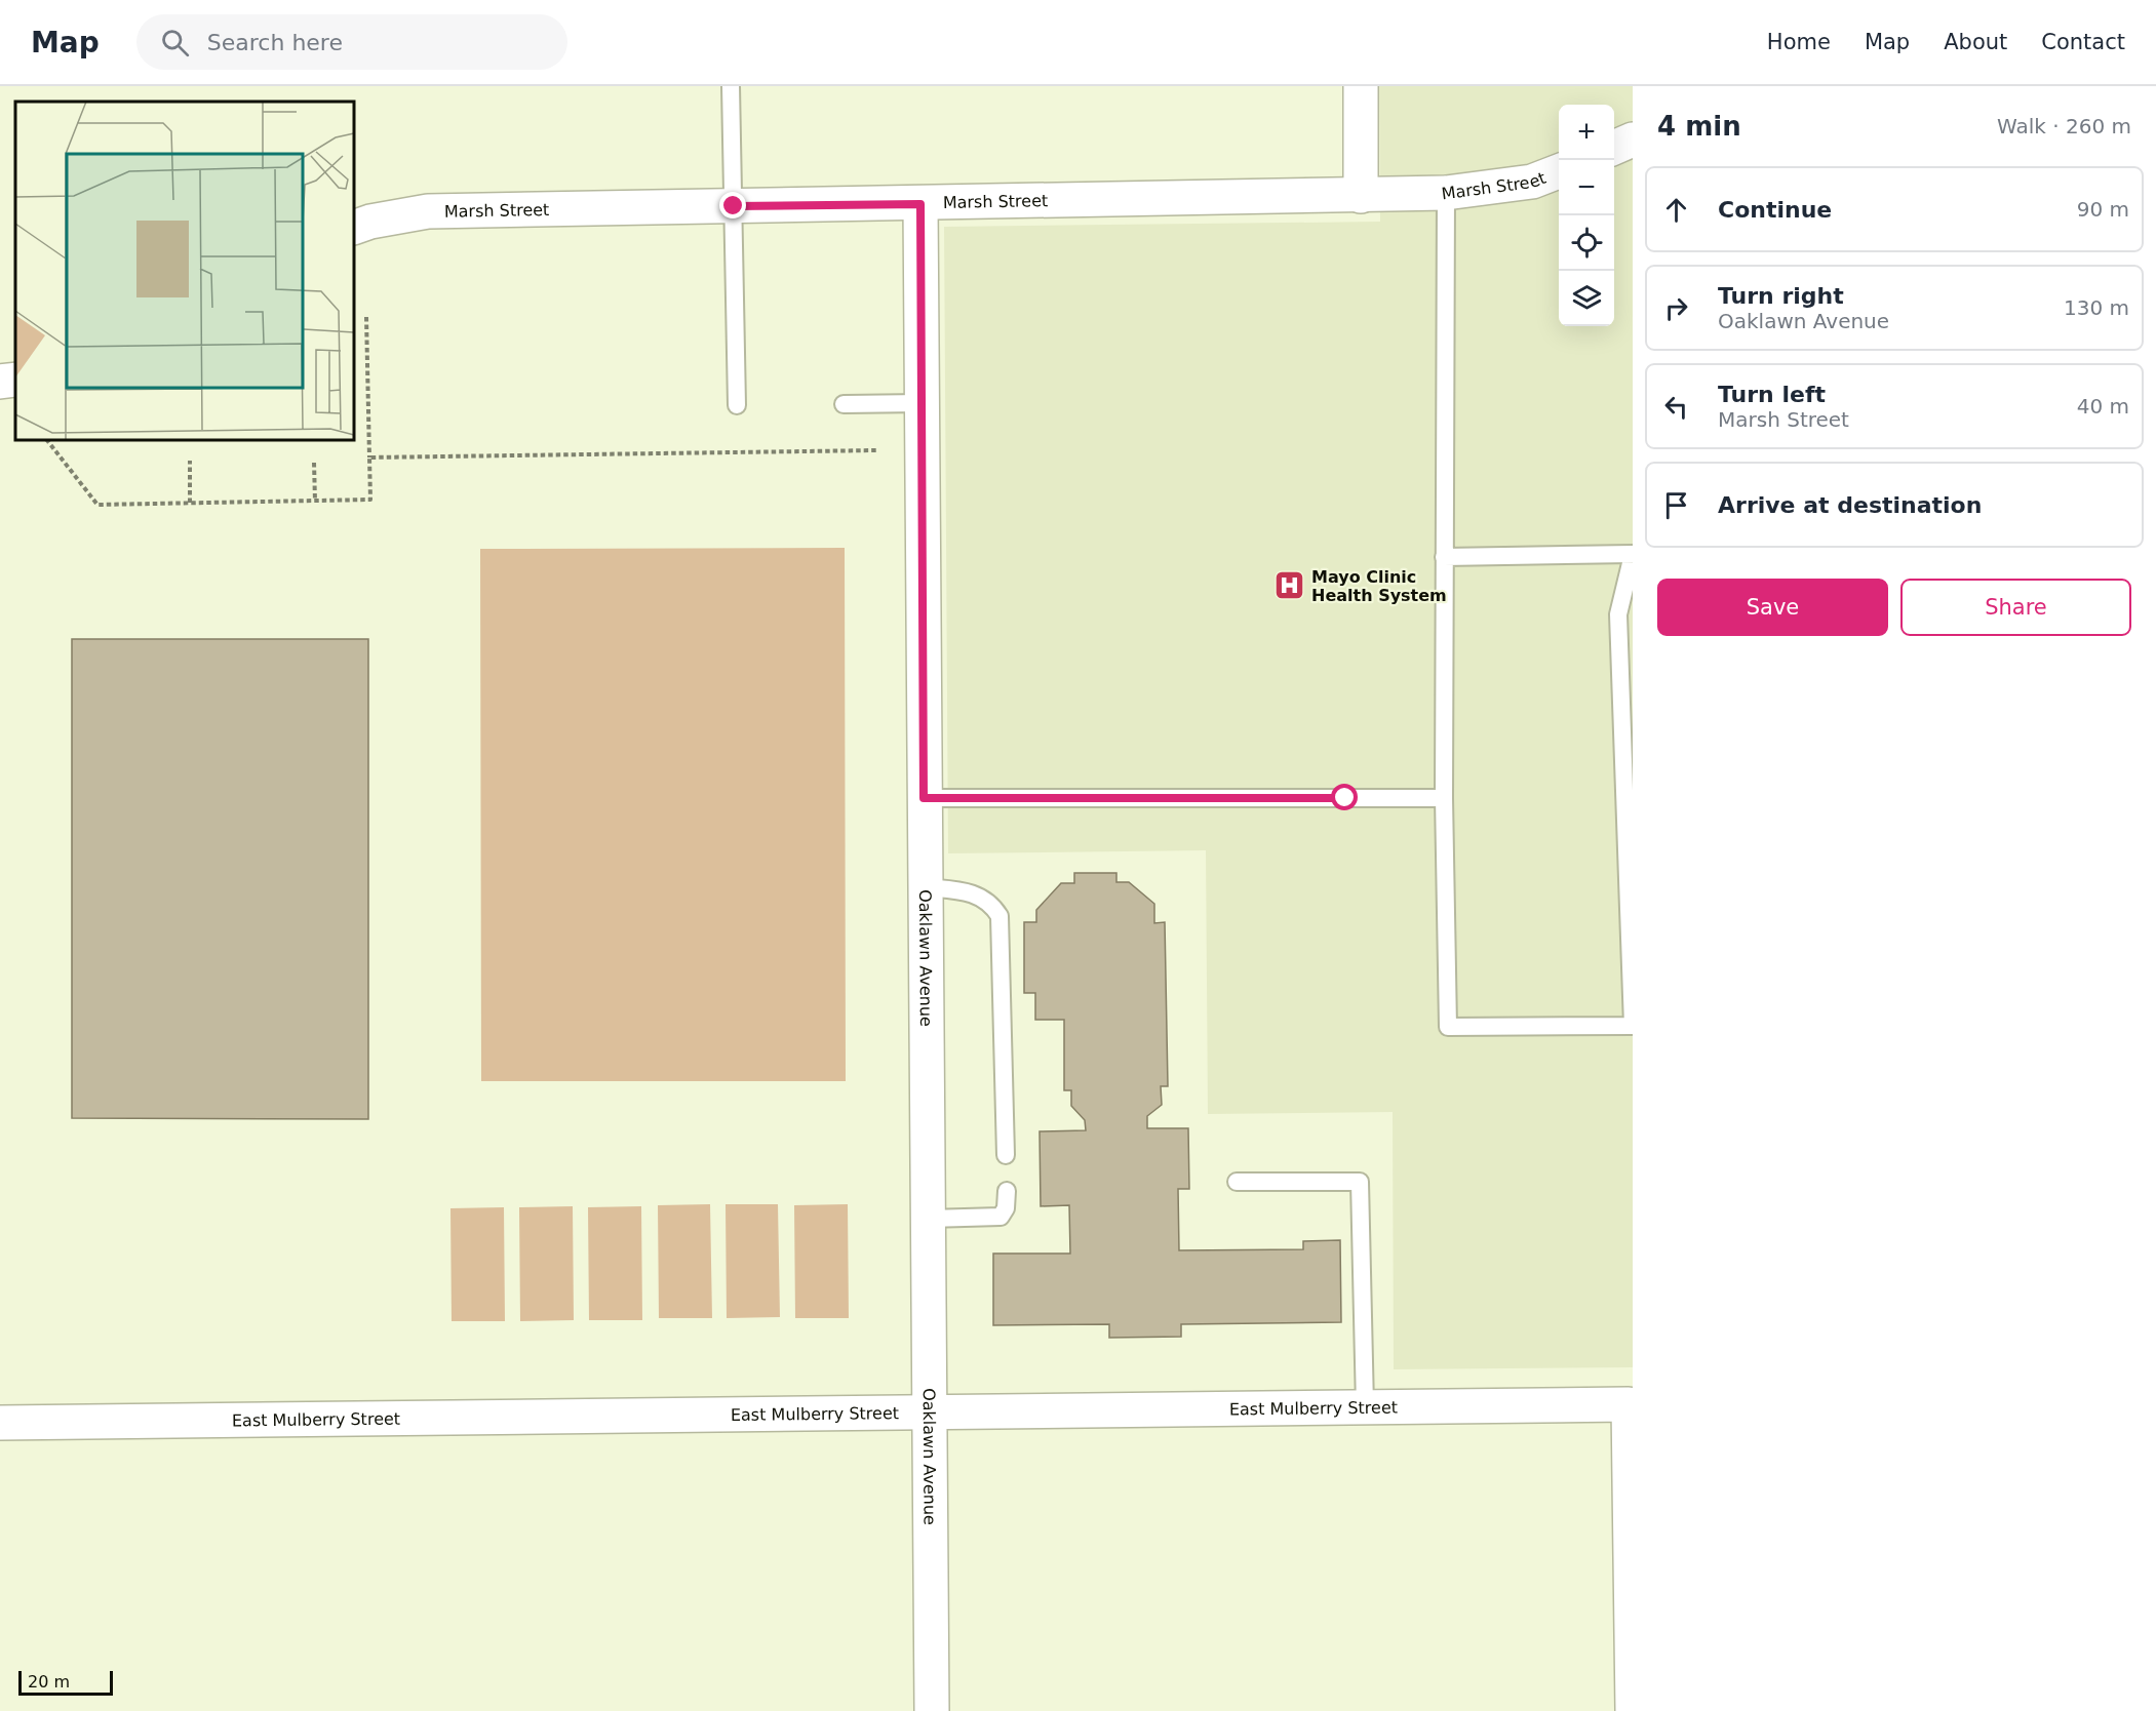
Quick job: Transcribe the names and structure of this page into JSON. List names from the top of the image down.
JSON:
{
  "streets": {
    "street": ["Marsh Street", "Oaklawn Avenue", "East Mulberry Street"]
  },
  "crossings": [
    ["Marsh Street", "Oaklawn Avenue"],
    ["Oaklawn Avenue", "East Mulberry Street"]
  ],
  "places": {
    "hospital": ["Mayo Clinic Health System"]
  },
  "scale_bar": "20 m",
  "page": {
    "header": "Map",
    "search": "Search here",
    "nav": [
      "Home",
      "Map",
      "About",
      "Contact"
    ],
    "heading": ["4 min", "Walk · 260 m"],
    "map_buttons": ["+", "−"],
    "list": [
      ["Continue", "90 m"],
      ["Turn right", "Oaklawn Avenue", "130 m"],
      ["Turn left", "Marsh Street", "40 m"],
      "Arrive at destination"
    ],
    "buttons": ["Save", "Share"],
    "scale": "20 m"
  }
}
